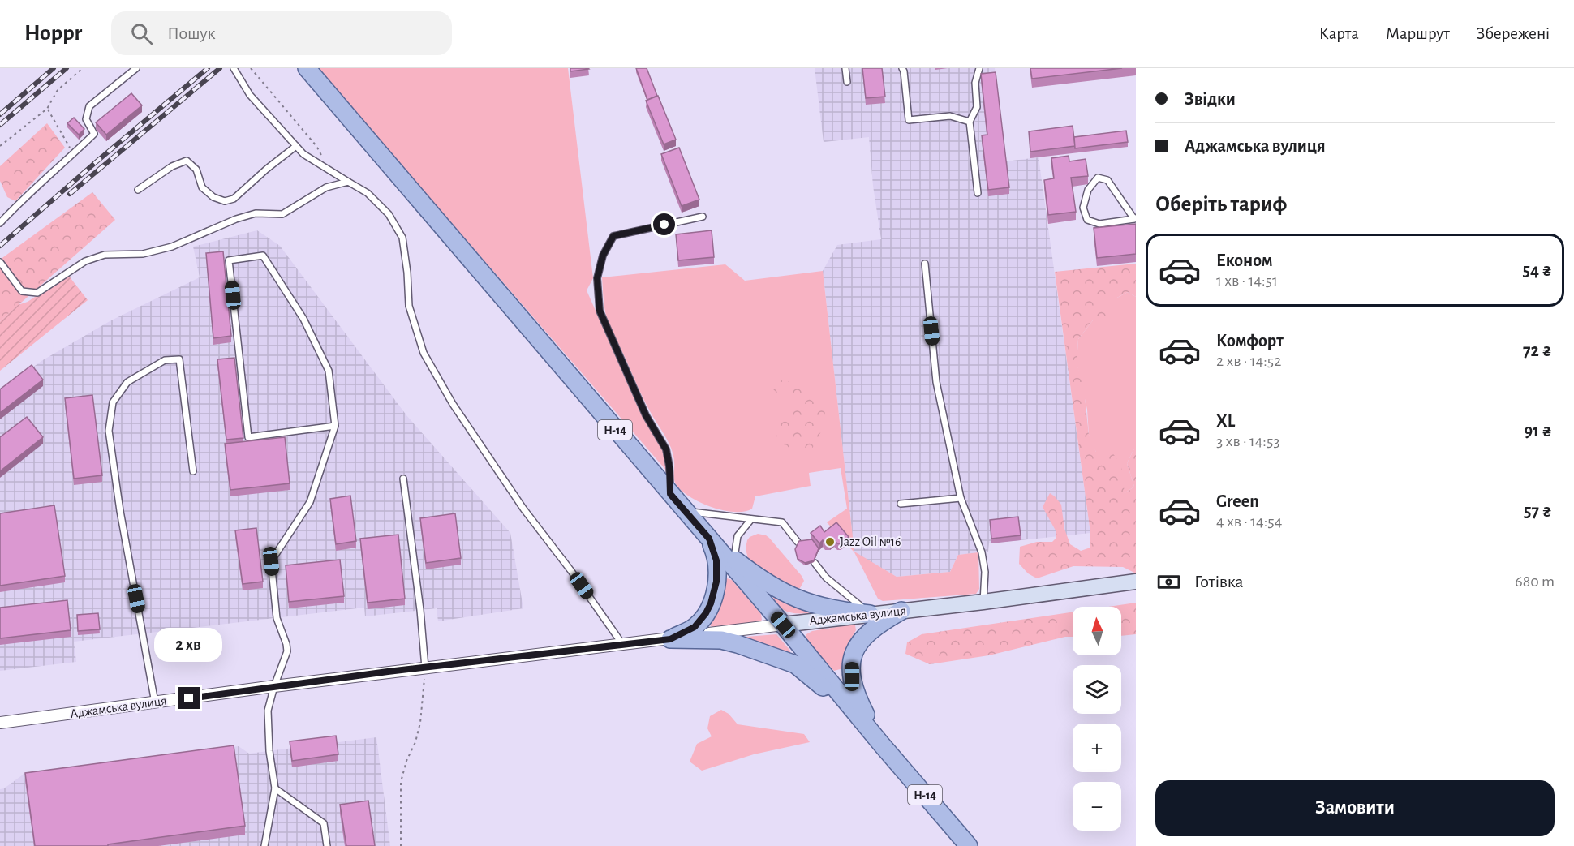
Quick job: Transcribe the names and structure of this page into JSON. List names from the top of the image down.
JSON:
{
  "streets": {
    "main road": ["Н-14", "Аджамська вулиця"]
  },
  "crossings": [
    ["Н-14", "Аджамська вулиця"]
  ],
  "places": ["Jazz Oil №16"],
  "north": "top",
  "page": {
    "header": "Hoppr",
    "search": "Пошук",
    "nav": ["Карта", "Маршрут", "Збережені"],
    "banner": ["Звідки", "Аджамська вулиця"],
    "heading": "Оберіть тариф",
    "list": [
      {
        "name": "Економ",
        "note": "1 хв · 14:51",
        "value": "54 ₴"
      },
      {
        "name": "Комфорт",
        "note": "2 хв · 14:52",
        "value": "72 ₴"
      },
      {
        "name": "XL",
        "note": "3 хв · 14:53",
        "value": "91 ₴"
      },
      {
        "name": "Green",
        "note": "4 хв · 14:54",
        "value": "57 ₴"
      }
    ],
    "pay": ["Готівка", "680 m"],
    "map_buttons": ["+", "−"],
    "bubble": "2 хв",
    "buttons": "Замовити"
  }
}
